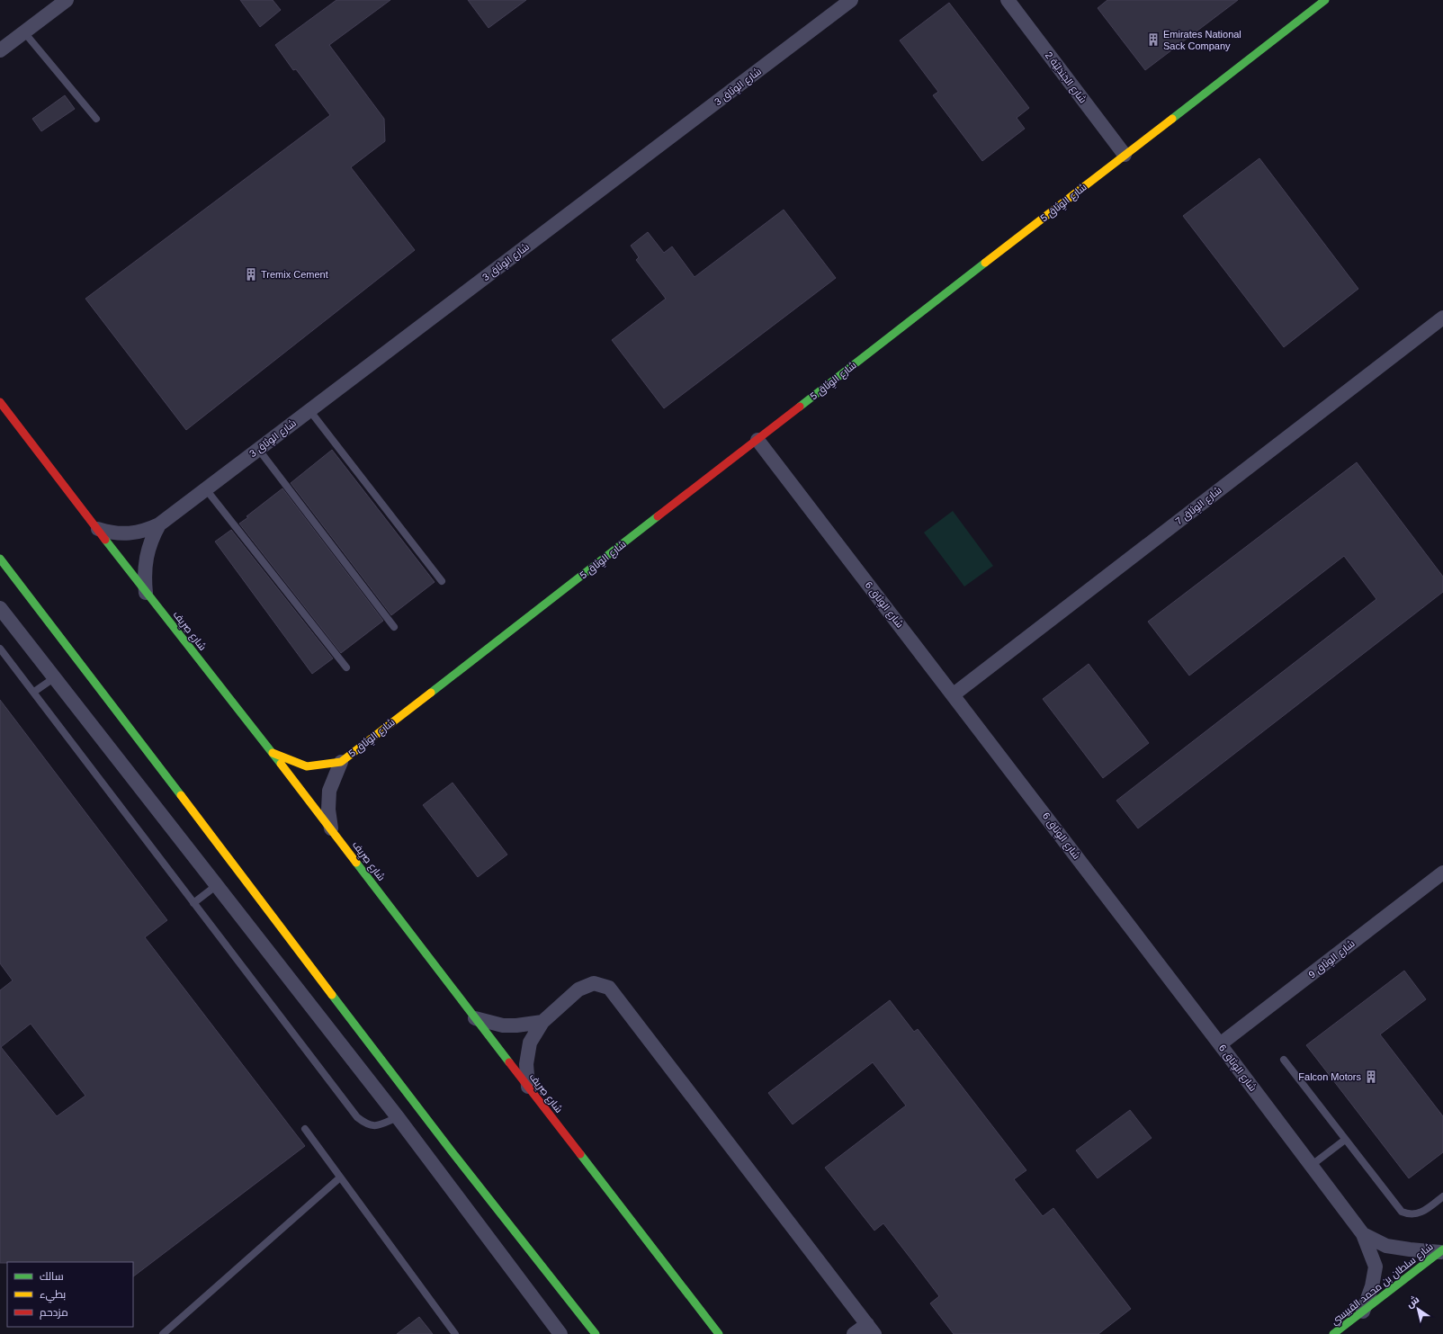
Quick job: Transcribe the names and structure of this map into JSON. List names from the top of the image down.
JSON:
{
  "streets": {
    "street": [
      "شارع الجَندَلِيَّة 2",
      "شارع الوِثاق 3",
      "شارع الوِثاق 5",
      "شارع الوِثاق 7",
      "شارع الوِثاق 6",
      "شارع صِرِيف",
      "شارع الوِثاق 9",
      "شارع سلطان بن محمد القبيسي"
    ]
  },
  "crossings": [
    ["شارع الجَندَلِيَّة 2", "شارع الوِثاق 5"],
    ["شارع الوِثاق 3", "شارع صِرِيف"],
    ["شارع الوِثاق 5", "شارع الوِثاق 6"],
    ["شارع الوِثاق 5", "شارع صِرِيف"],
    ["شارع الوِثاق 7", "شارع الوِثاق 6"],
    ["شارع الوِثاق 6", "شارع الوِثاق 9"],
    ["شارع الوِثاق 6", "شارع سلطان بن محمد القبيسي"]
  ],
  "places": {
    "building": ["Emirates National Sack Company", "Tremix Cement", "Falcon Motors"]
  },
  "legend": ["سالك", "بطيء", "مزدحم"],
  "north": "top left"
}
